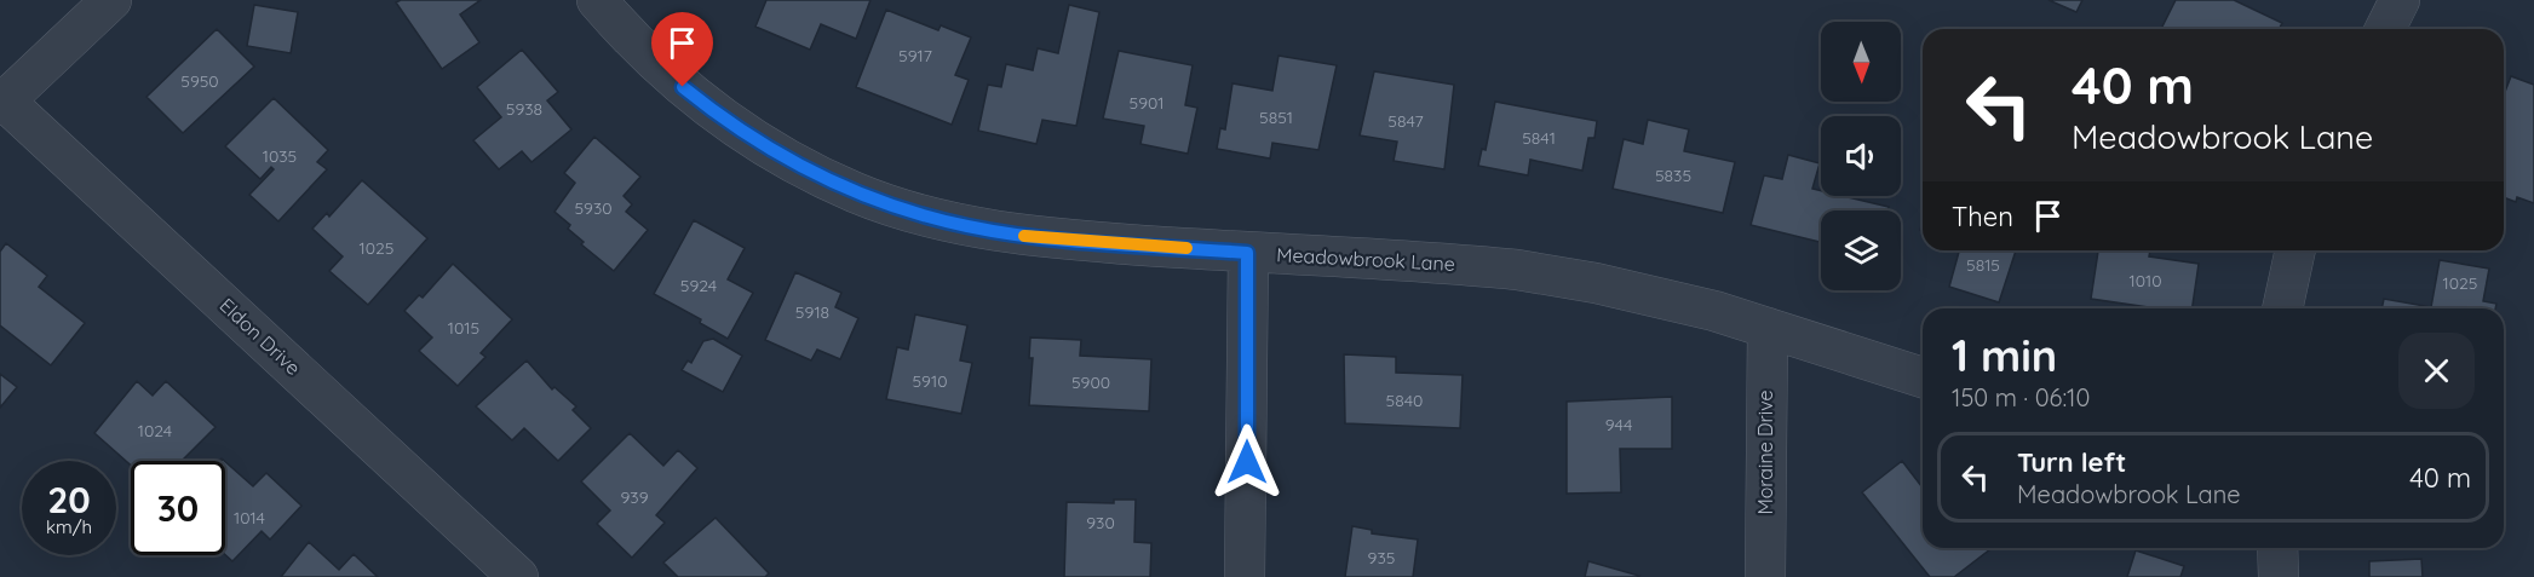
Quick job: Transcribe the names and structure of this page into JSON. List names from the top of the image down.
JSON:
{
  "streets": {
    "street": ["Meadowbrook Lane", "Eldon Drive", "Moraine Drive"]
  },
  "crossings": [
    ["Meadowbrook Lane", "Moraine Drive"]
  ],
  "house_numbers": [
    "5917",
    "5950",
    "5901",
    "5938",
    "5851",
    "5847",
    "5841",
    "1035",
    "5835",
    "5930",
    "1025",
    "5815",
    "1010",
    "1025",
    "5924",
    "5918",
    "1015",
    "5910",
    "5900",
    "5840",
    "944",
    "1024",
    "939",
    "1014",
    "930",
    "935"
  ],
  "north": "bottom",
  "page": {
    "turn": ["40 m", "Meadowbrook Lane"],
    "then": "Then",
    "heading": ["1 min", "150 m · 06:10"],
    "list": [
      {
        "name": "Turn left",
        "note": "Meadowbrook Lane",
        "value": "40 m"
      }
    ],
    "speed": "20 km/h",
    "limit": "30"
  }
}
